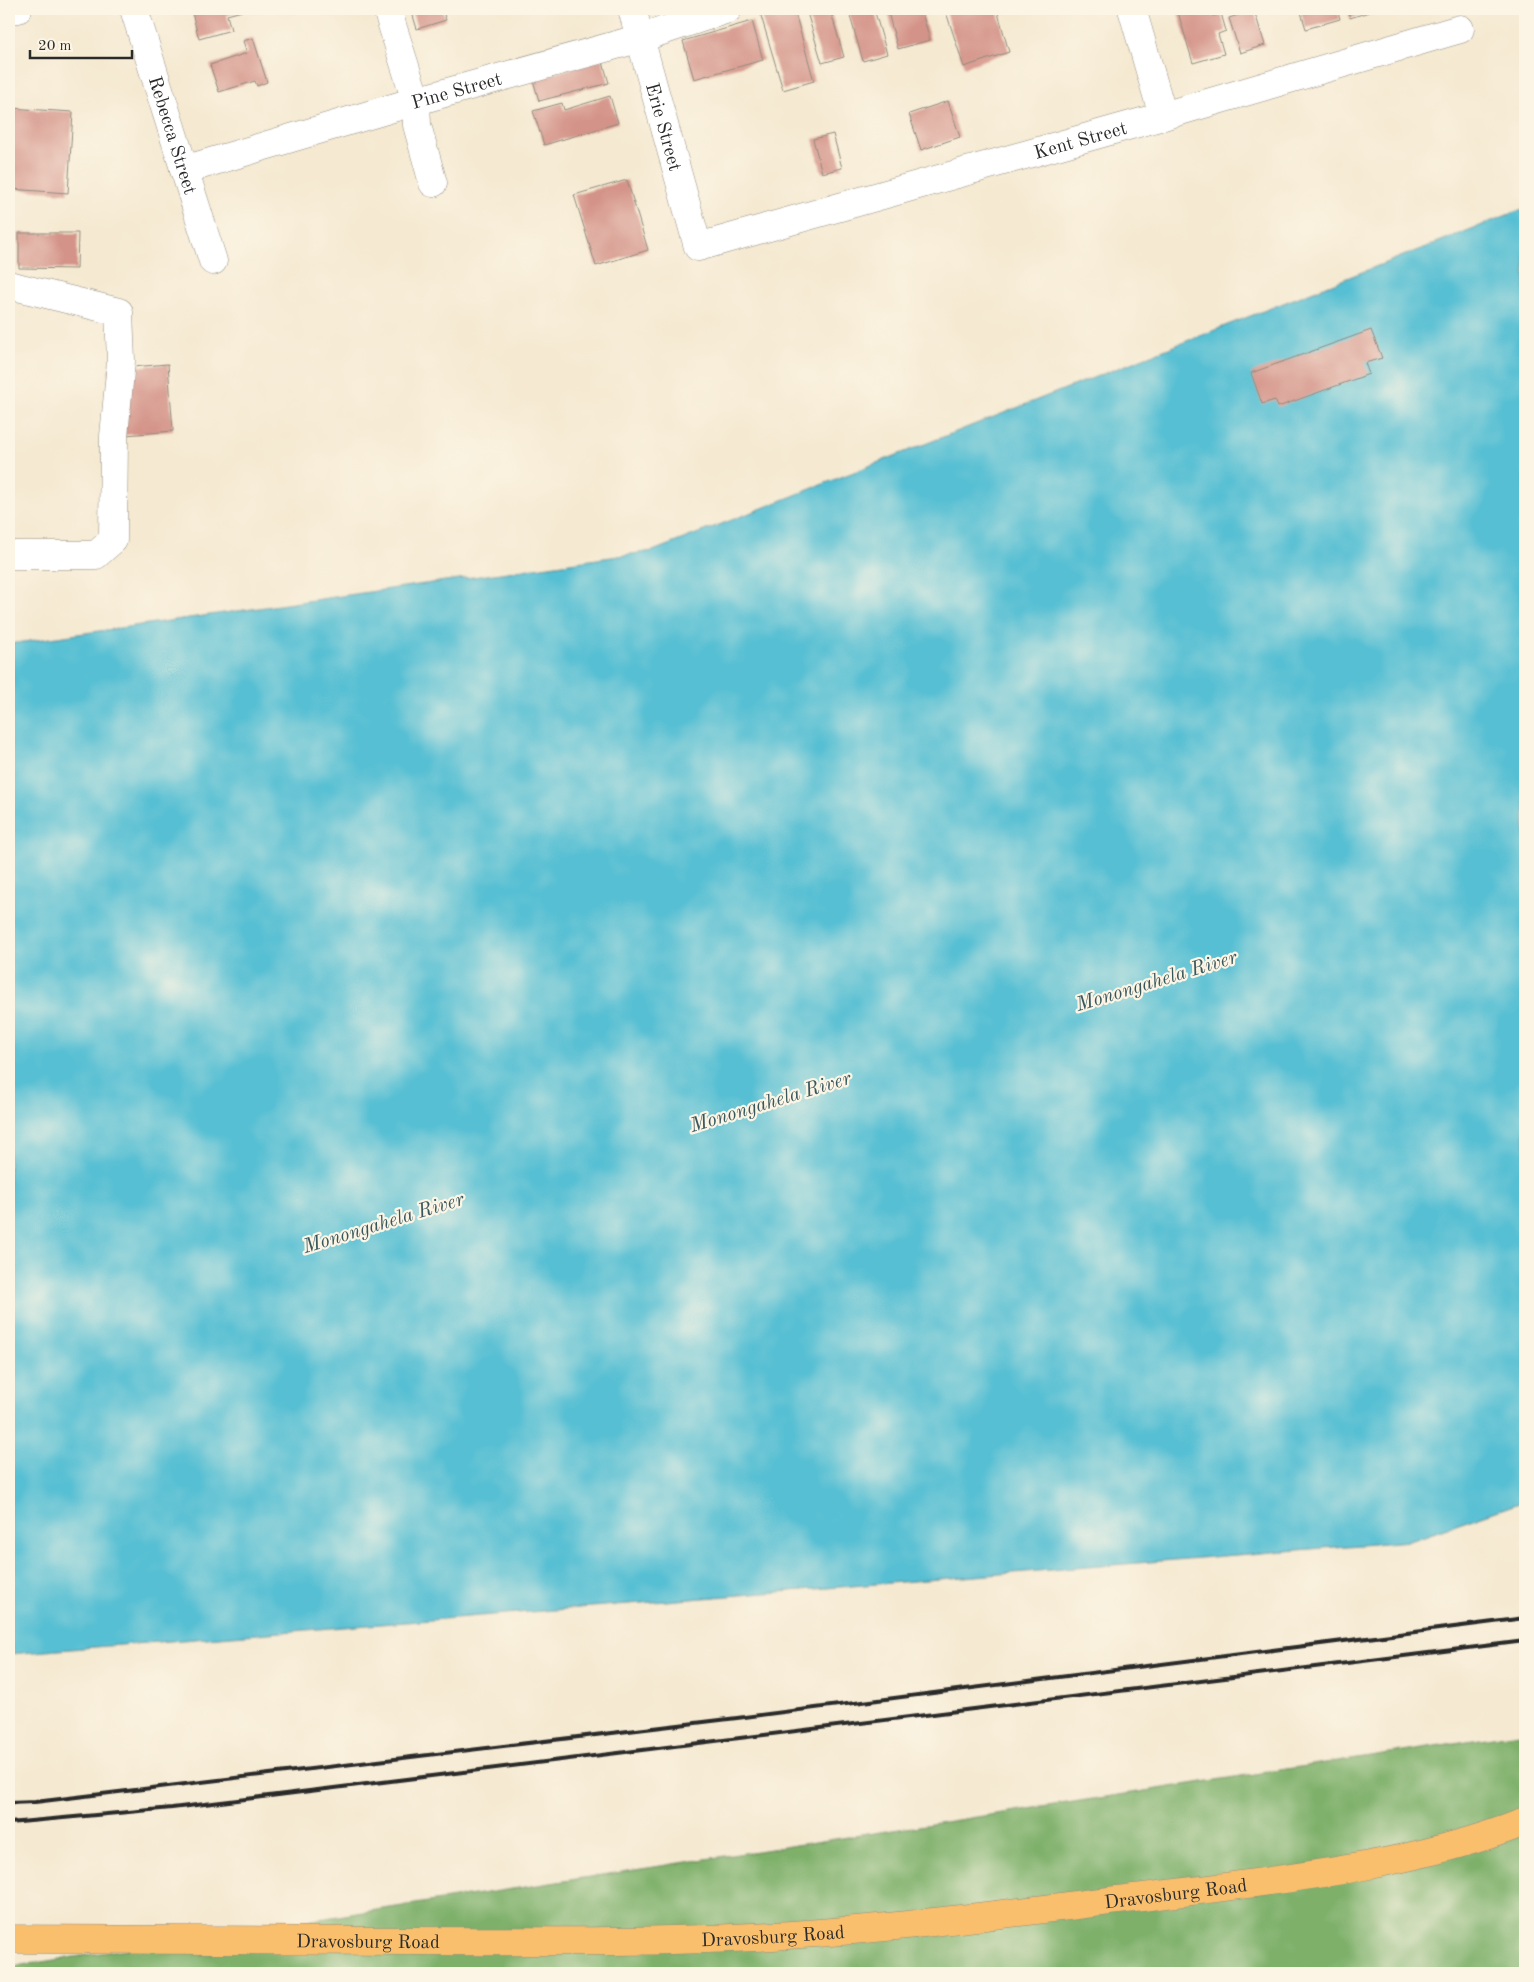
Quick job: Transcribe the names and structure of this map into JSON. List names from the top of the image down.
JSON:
{
  "streets": {
    "main road": ["Dravosburg Road"],
    "street": [
      "Pine Street",
      "Erie Street",
      "Rebecca Street",
      "Kent Street"
    ]
  },
  "crossings": [
    ["Pine Street", "Erie Street"],
    ["Pine Street", "Rebecca Street"],
    ["Erie Street", "Kent Street"]
  ],
  "water": ["Monongahela River"],
  "scale_bar": "20 m"
}
